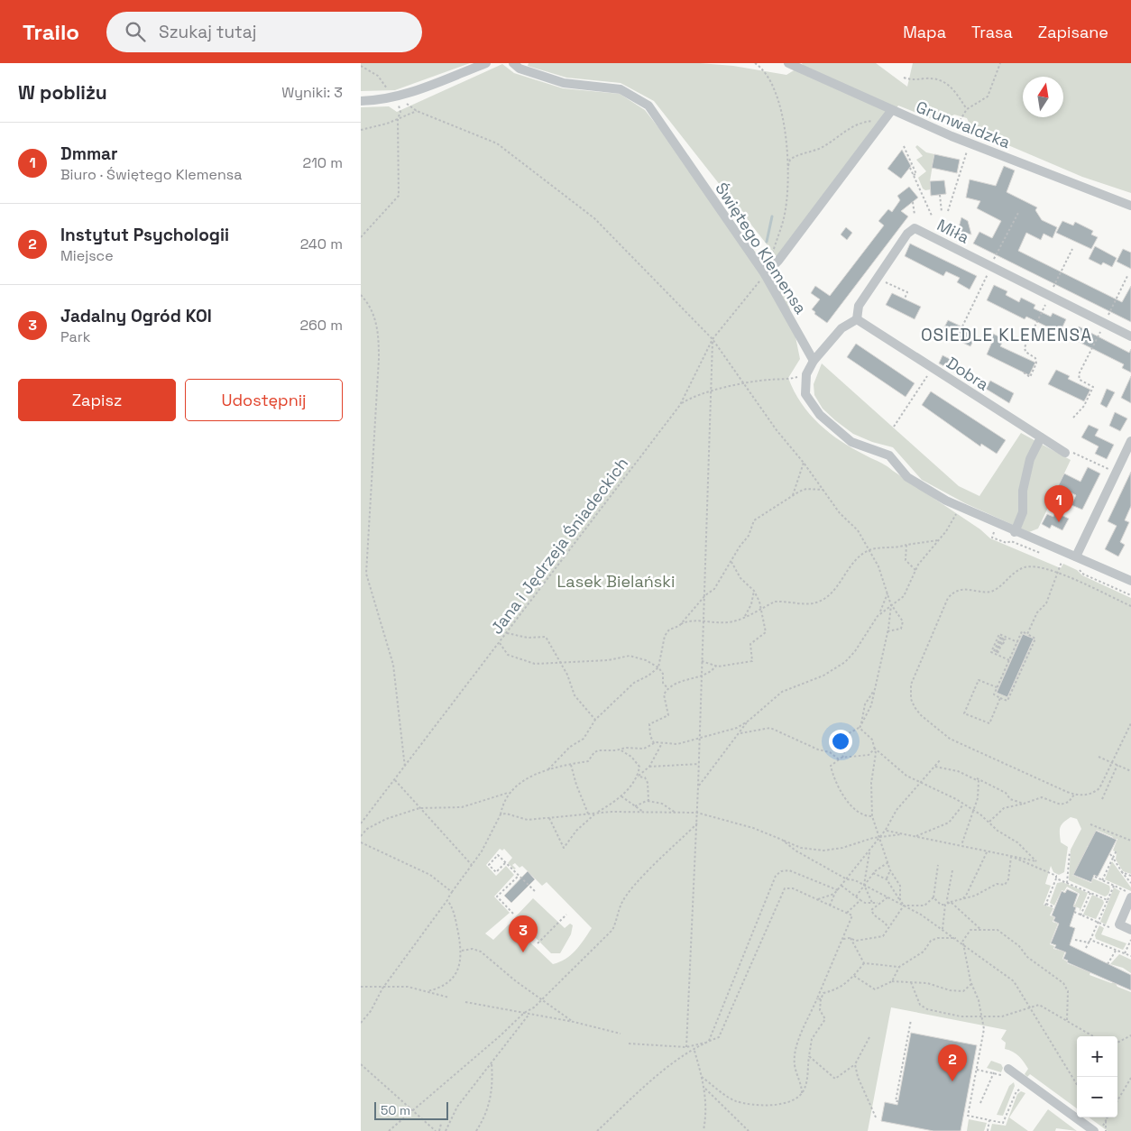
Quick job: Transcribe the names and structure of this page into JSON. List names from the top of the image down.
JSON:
{
  "streets": {
    "street": [
      "Grunwaldzka",
      "Miła",
      "Świętego Klemensa",
      "Dobra"
    ],
    "path": ["Jana i Jędrzeja Śniadeckich"]
  },
  "crossings": [
    ["Miła", "Dobra"],
    ["Świętego Klemensa", "Jana i Jędrzeja Śniadeckich"]
  ],
  "districts": ["OSIEDLE KLEMENSA"],
  "parks": ["Lasek Bielański"],
  "scale_bar": "50 m",
  "north": "top",
  "page": {
    "header": "Trailo",
    "search": "Szukaj tutaj",
    "nav": ["Mapa", "Trasa", "Zapisane"],
    "heading": ["W pobliżu", "Wyniki: 3"],
    "list": [
      {
        "mark": "1",
        "name": "Dmmar",
        "note": "Biuro · Świętego Klemensa",
        "value": "210 m"
      },
      {
        "mark": "2",
        "name": "Instytut Psychologii",
        "note": "Miejsce",
        "value": "240 m"
      },
      {
        "mark": "3",
        "name": "Jadalny Ogród KOI",
        "note": "Park",
        "value": "260 m"
      }
    ],
    "buttons": ["Zapisz", "Udostępnij"],
    "pins": ["1", "3", "2"],
    "map_buttons": ["+", "−"],
    "scale": "50 m"
  }
}
